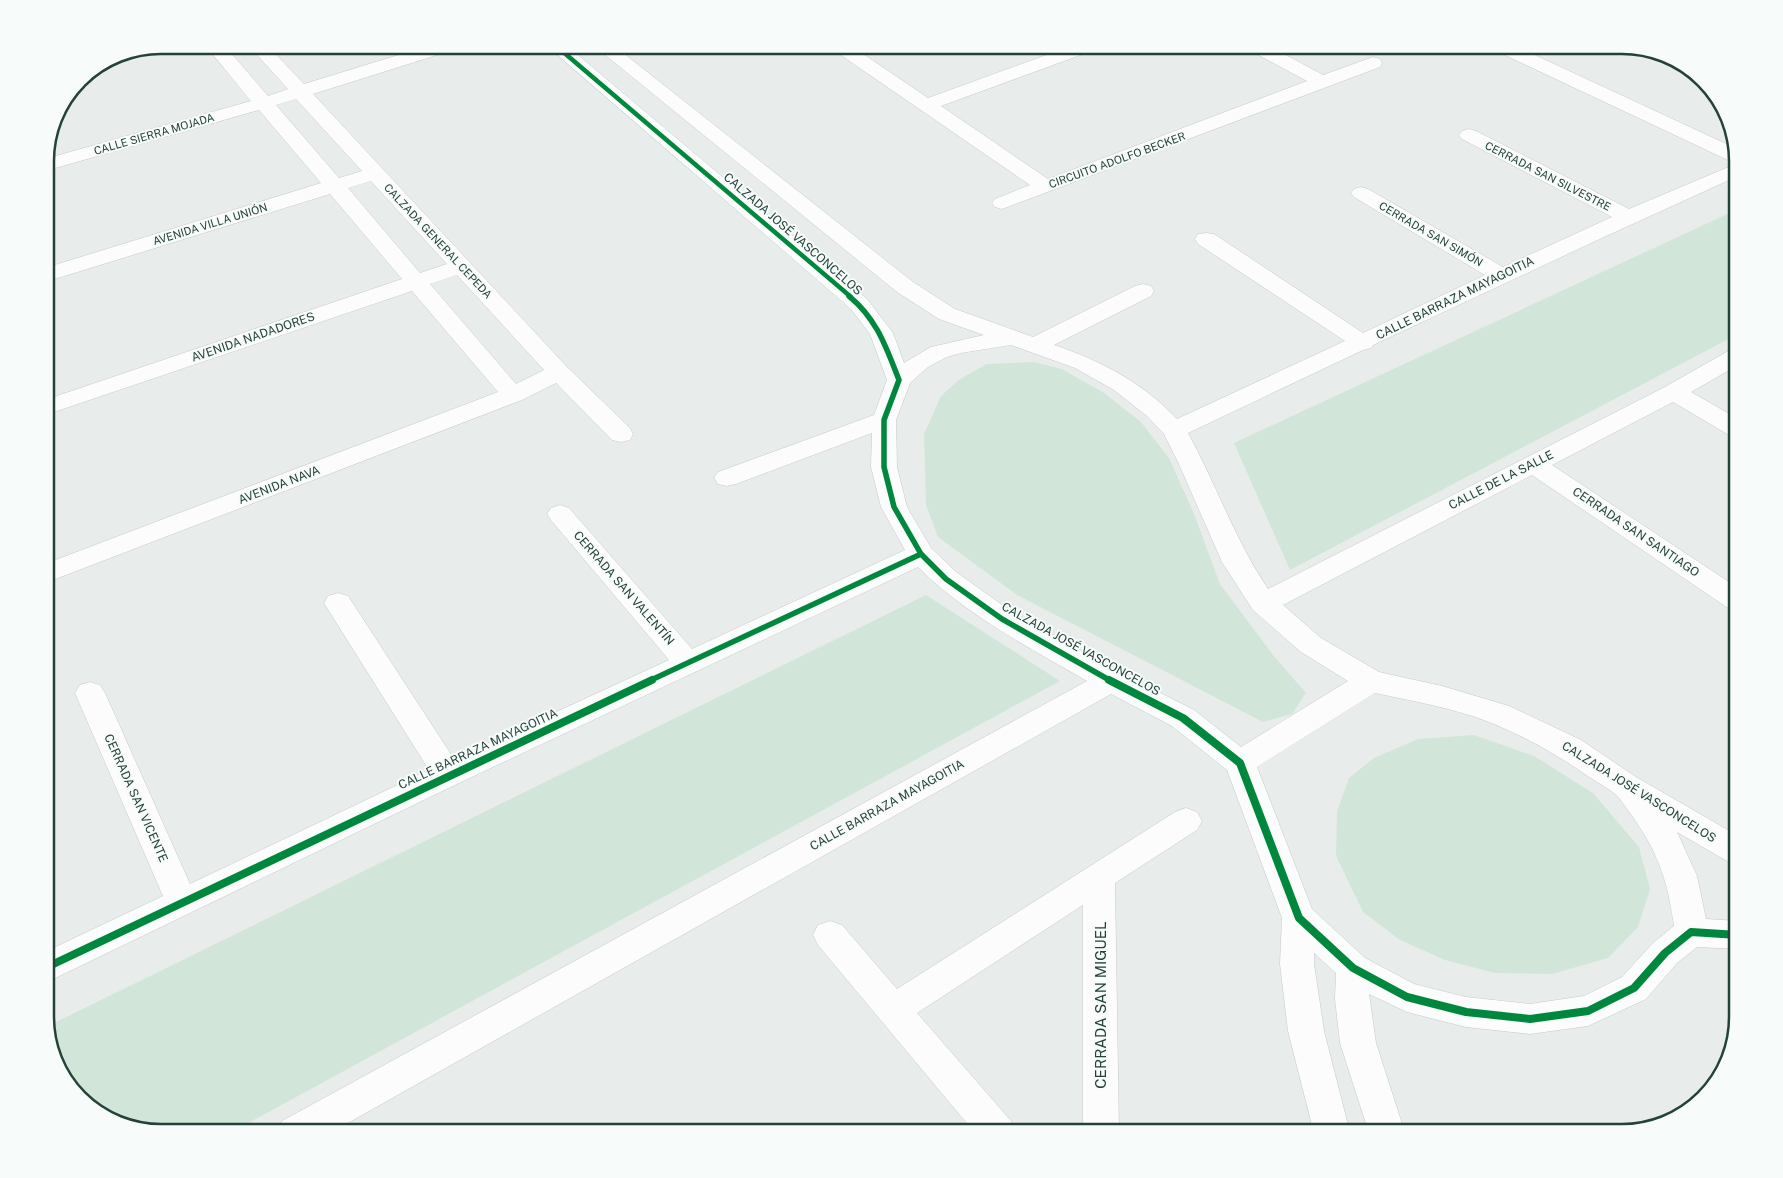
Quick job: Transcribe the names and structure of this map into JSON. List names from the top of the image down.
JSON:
{
  "streets": {
    "street": [
      "CALLE SIERRA MOJADA",
      "CIRCUITO ADOLFO BECKER",
      "CERRADA SAN SILVESTRE",
      "AVENIDA VILLA UNIÓN",
      "CALZADA JOSÉ VASCONCELOS",
      "CERRADA SAN SIMÓN",
      "CALZADA GENERAL CEPEDA",
      "CALLE BARRAZA MAYAGOITIA",
      "AVENIDA NADADORES",
      "CALLE DE LA SALLE",
      "AVENIDA NAVA",
      "CERRADA SAN SANTIAGO",
      "CERRADA SAN VALENTÍN",
      "CERRADA SAN VICENTE",
      "CERRADA SAN MIGUEL"
    ]
  },
  "crossings": [
    ["CALLE SIERRA MOJADA", "CALZADA GENERAL CEPEDA"],
    ["CERRADA SAN SILVESTRE", "CALLE BARRAZA MAYAGOITIA"],
    ["AVENIDA VILLA UNIÓN", "CALZADA GENERAL CEPEDA"],
    ["CALZADA JOSÉ VASCONCELOS", "CALLE BARRAZA MAYAGOITIA"],
    ["CALZADA JOSÉ VASCONCELOS", "CALLE DE LA SALLE"],
    ["CERRADA SAN SIMÓN", "CALLE BARRAZA MAYAGOITIA"],
    ["CALZADA GENERAL CEPEDA", "AVENIDA NADADORES"],
    ["CALZADA GENERAL CEPEDA", "AVENIDA NAVA"],
    ["CALLE BARRAZA MAYAGOITIA", "CERRADA SAN VALENTÍN"],
    ["CALLE BARRAZA MAYAGOITIA", "CERRADA SAN VICENTE"],
    ["CALLE DE LA SALLE", "CERRADA SAN SANTIAGO"]
  ]
}
